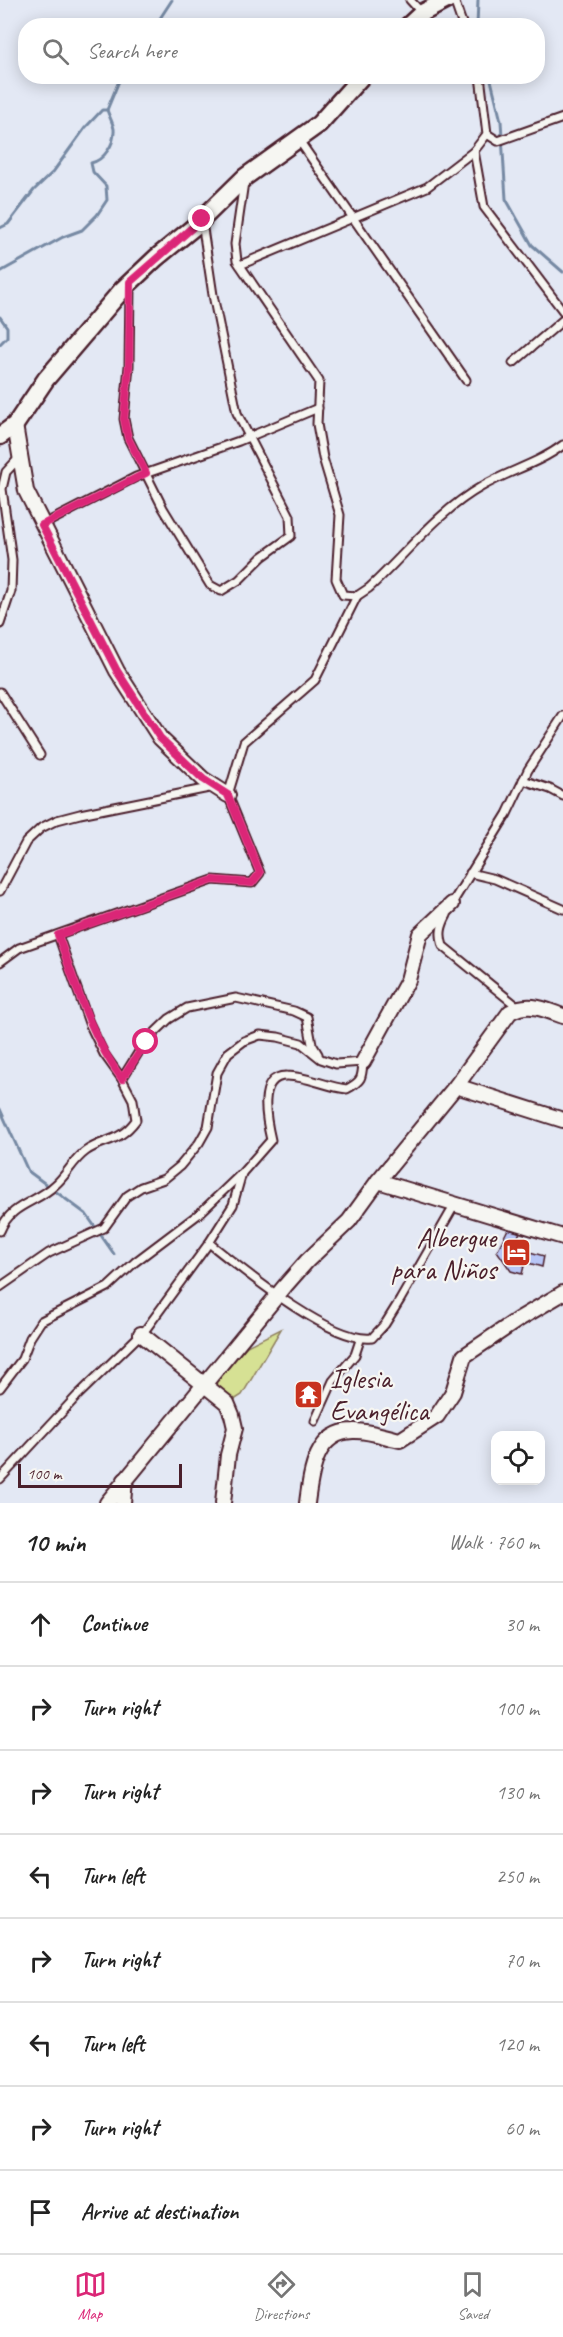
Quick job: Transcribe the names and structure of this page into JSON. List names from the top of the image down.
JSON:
{
  "places": {
    "hotel": ["Albergue para Niños"],
    "temple": ["Iglesia Evangélica"]
  },
  "scale_bar": "100 m",
  "page": {
    "search": "Search here",
    "scale": "100 m",
    "heading": ["10 min", "Walk · 760 m"],
    "list": [
      ["Continue", "30 m"],
      ["Turn right", "100 m"],
      ["Turn right", "130 m"],
      ["Turn left", "250 m"],
      ["Turn right", "70 m"],
      ["Turn left", "120 m"],
      ["Turn right", "60 m"],
      "Arrive at destination"
    ],
    "nav": ["Map", "Directions", "Saved"]
  }
}
